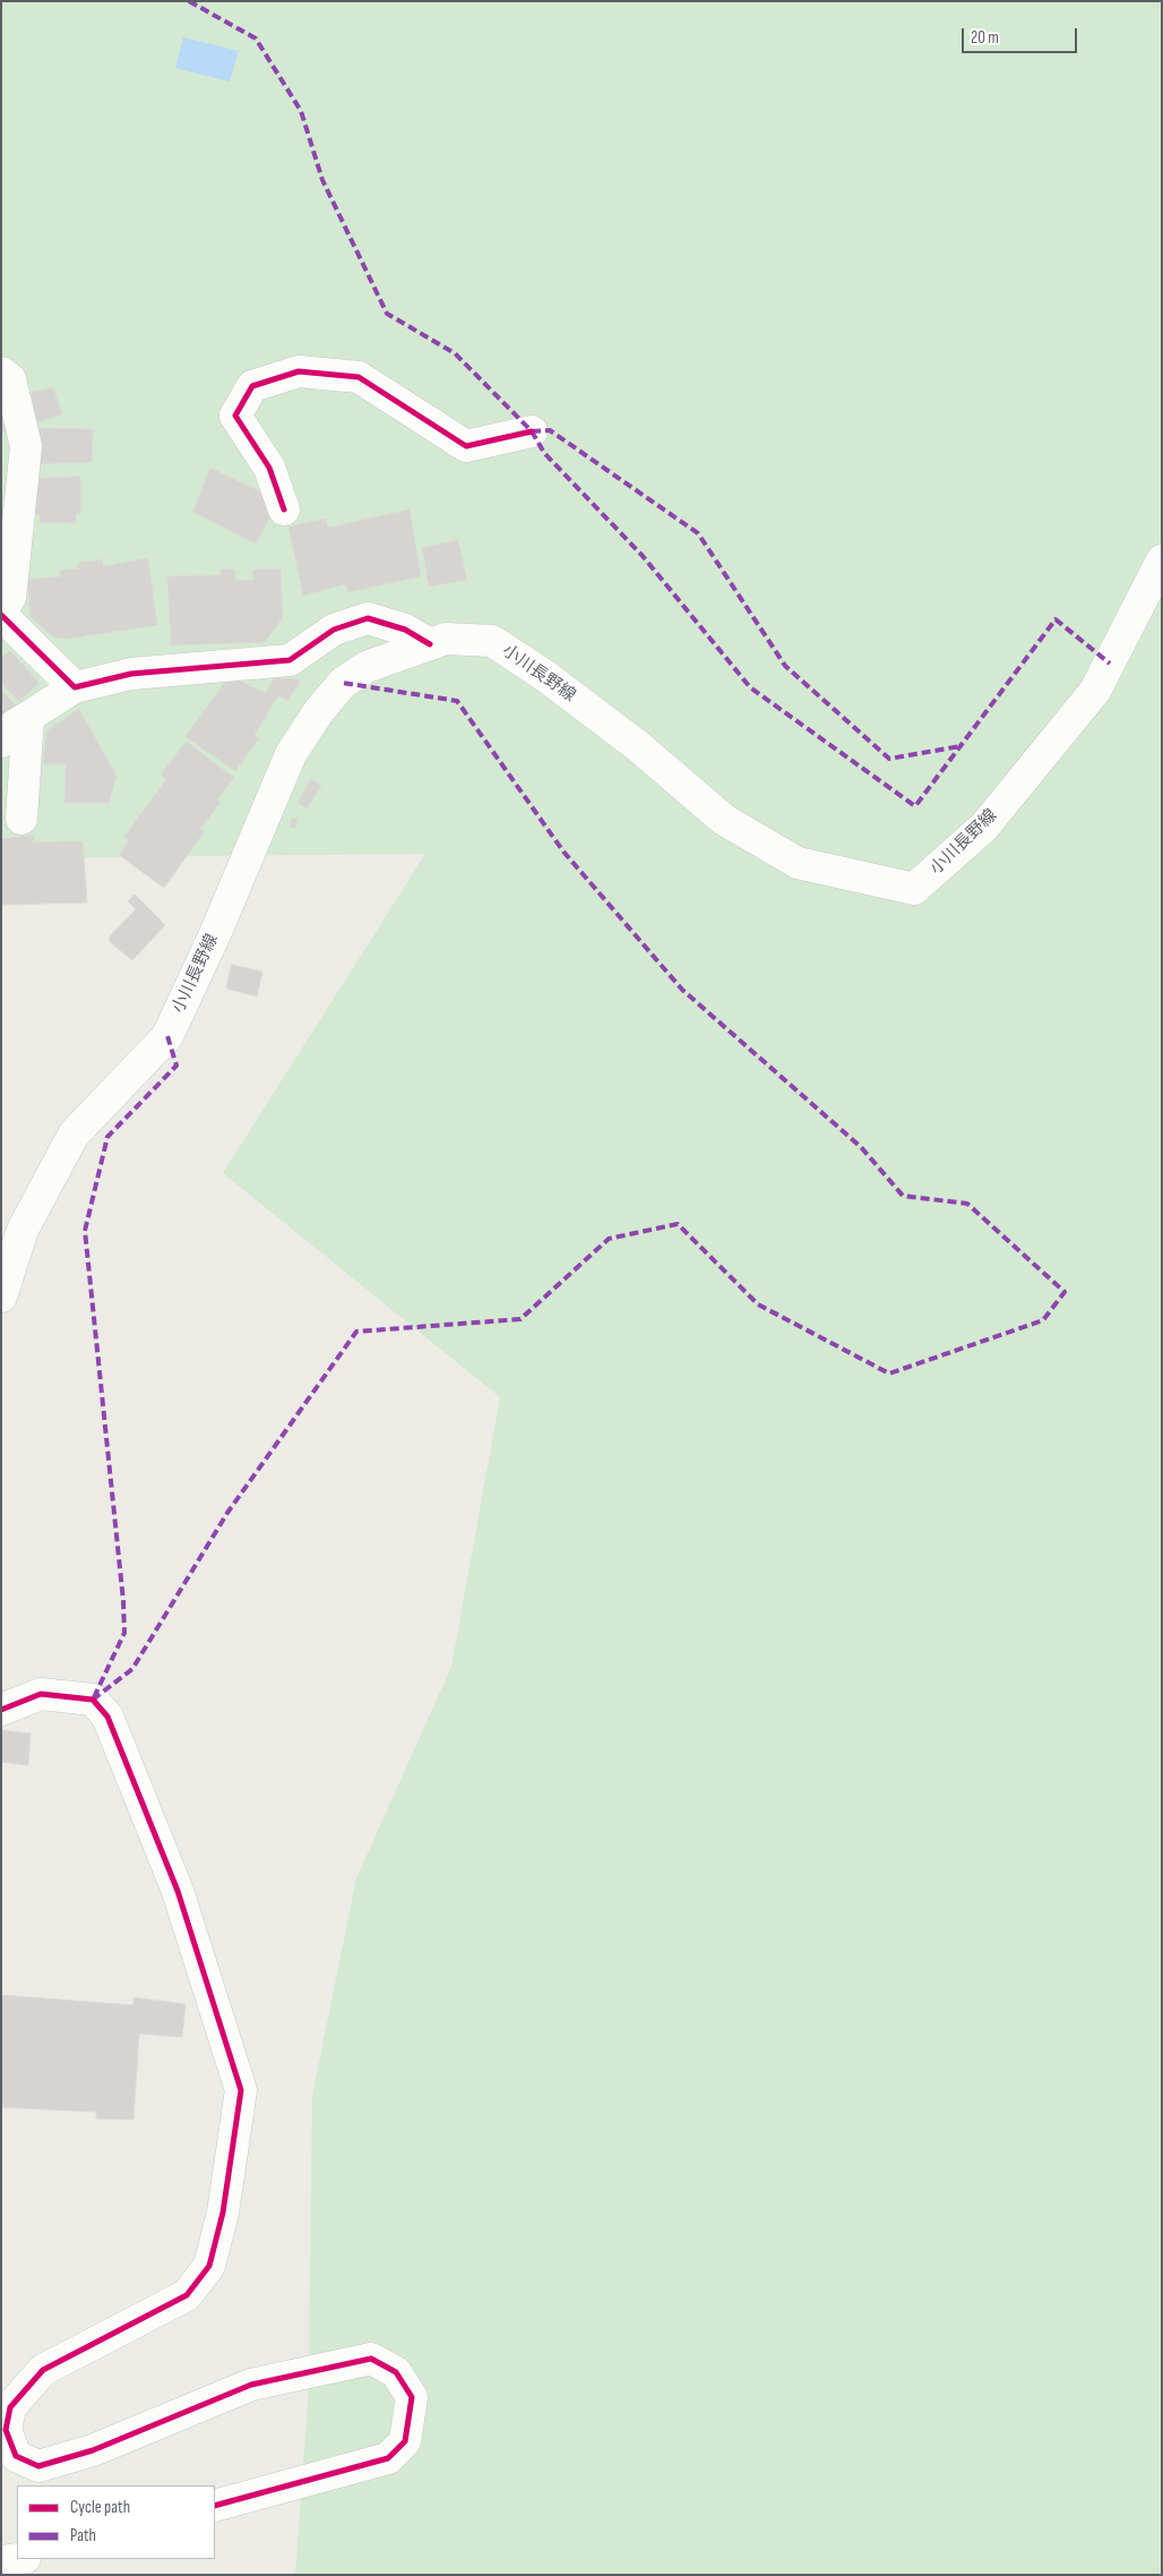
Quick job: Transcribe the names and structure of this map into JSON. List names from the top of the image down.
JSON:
{
  "streets": {
    "street": ["小川長野線"]
  },
  "legend": ["Cycle path", "Path"],
  "scale_bar": "20 m"
}
